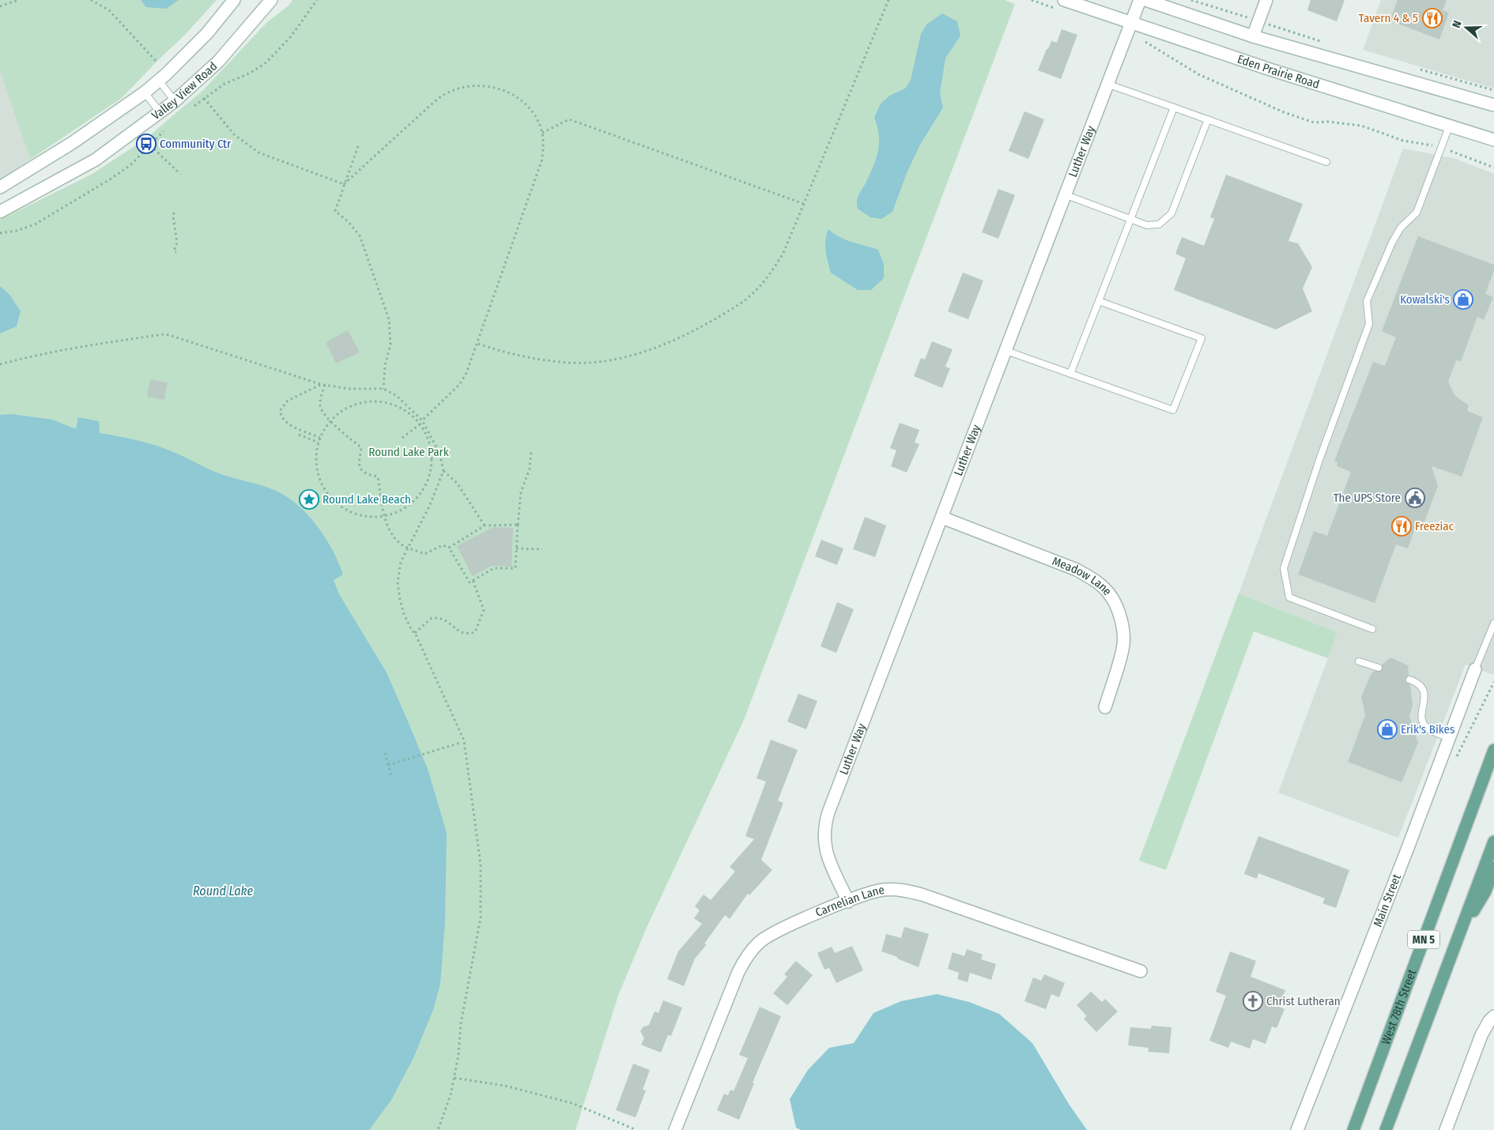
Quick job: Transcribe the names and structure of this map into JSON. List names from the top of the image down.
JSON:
{
  "streets": {
    "main road": ["MN 5", "West 78th Street"],
    "street": [
      "Eden Prairie Road",
      "Valley View Road",
      "Luther Way",
      "Meadow Lane",
      "Main Street",
      "Carnelian Lane"
    ]
  },
  "crossings": [
    ["Eden Prairie Road", "Luther Way"],
    ["Luther Way", "Meadow Lane"],
    ["Luther Way", "Carnelian Lane"]
  ],
  "water": ["Round Lake"],
  "parks": ["Round Lake Park"],
  "places": {
    "restaurant": ["Tavern 4 & 5", "Freeziac"],
    "bus stop": ["Community Ctr"],
    "shop": ["Kowalski's", "Erik's Bikes"],
    "public building": ["The UPS Store"],
    "place": ["Round Lake Beach"],
    "church": ["Christ Lutheran"]
  },
  "north": "left"
}
